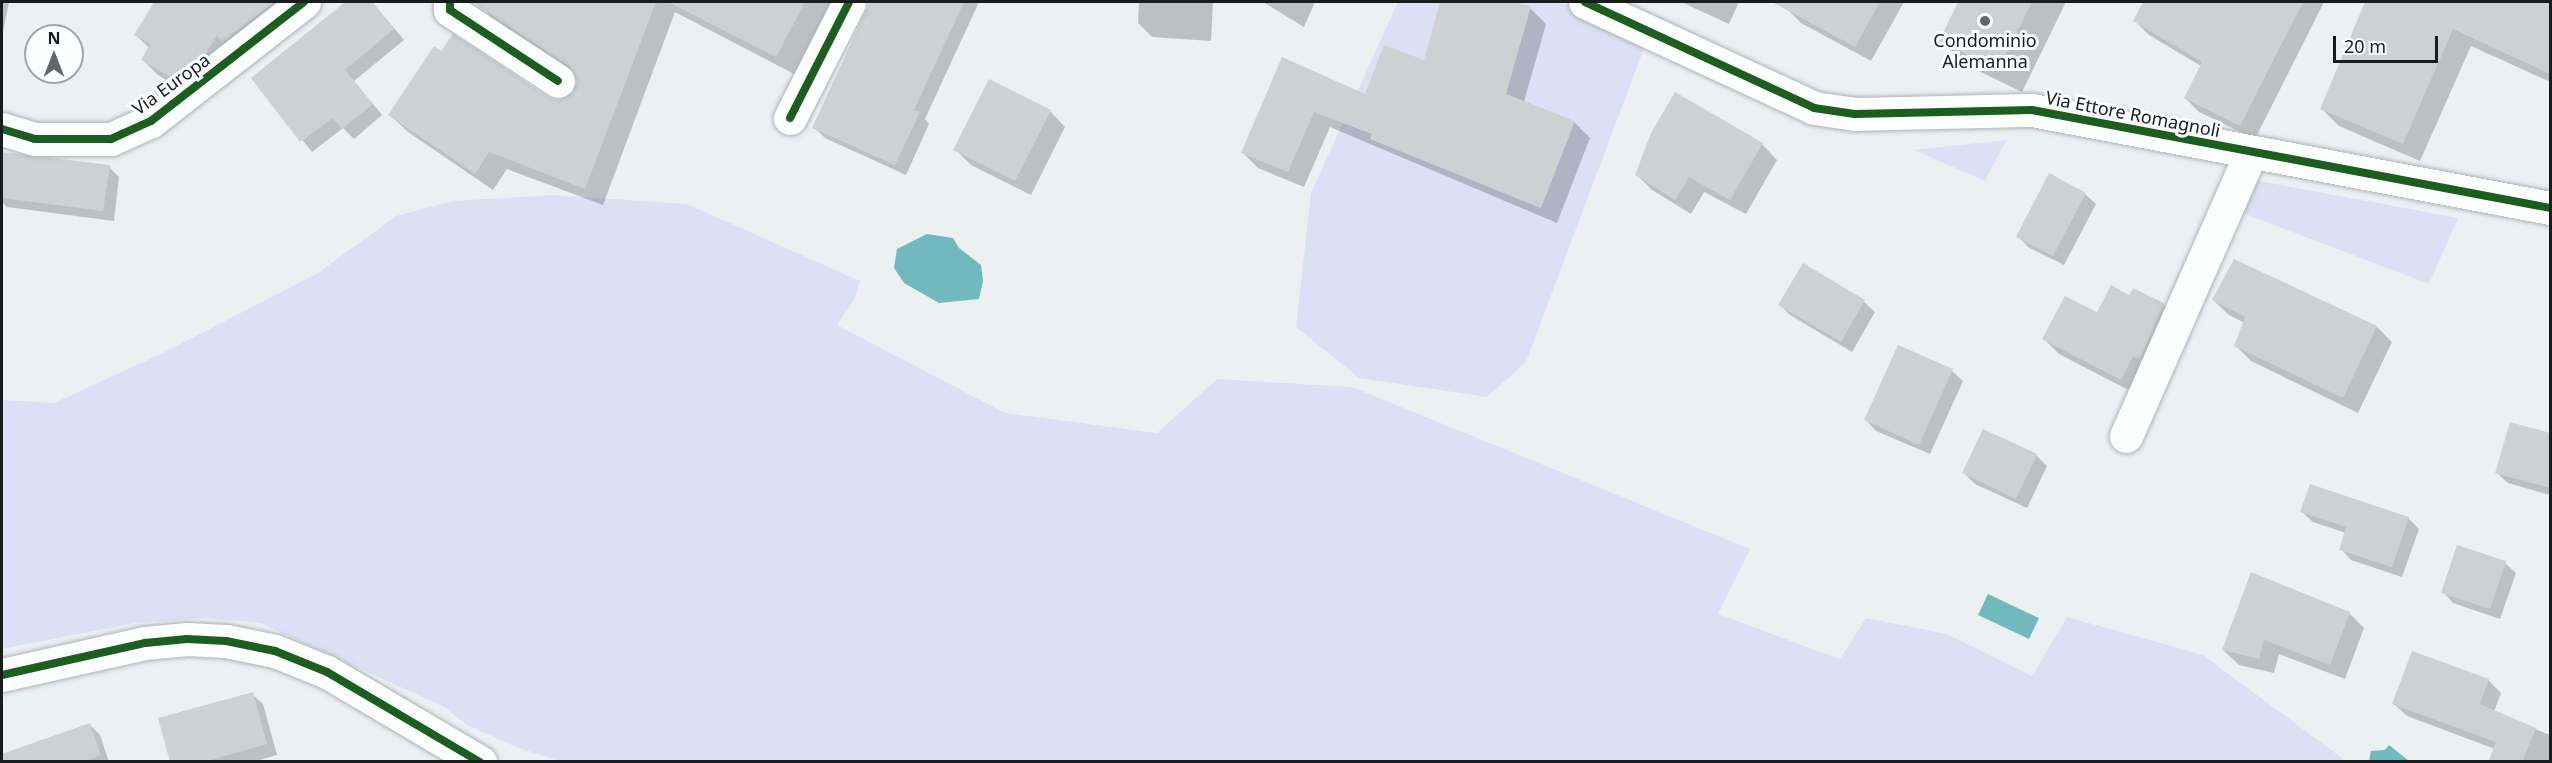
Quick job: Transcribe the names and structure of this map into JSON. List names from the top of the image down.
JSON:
{
  "streets": {
    "street": ["Via Europa", "Via Ettore Romagnoli"]
  },
  "places": ["Condominio Alemanna"],
  "scale_bar": "20 m",
  "north": "top"
}
